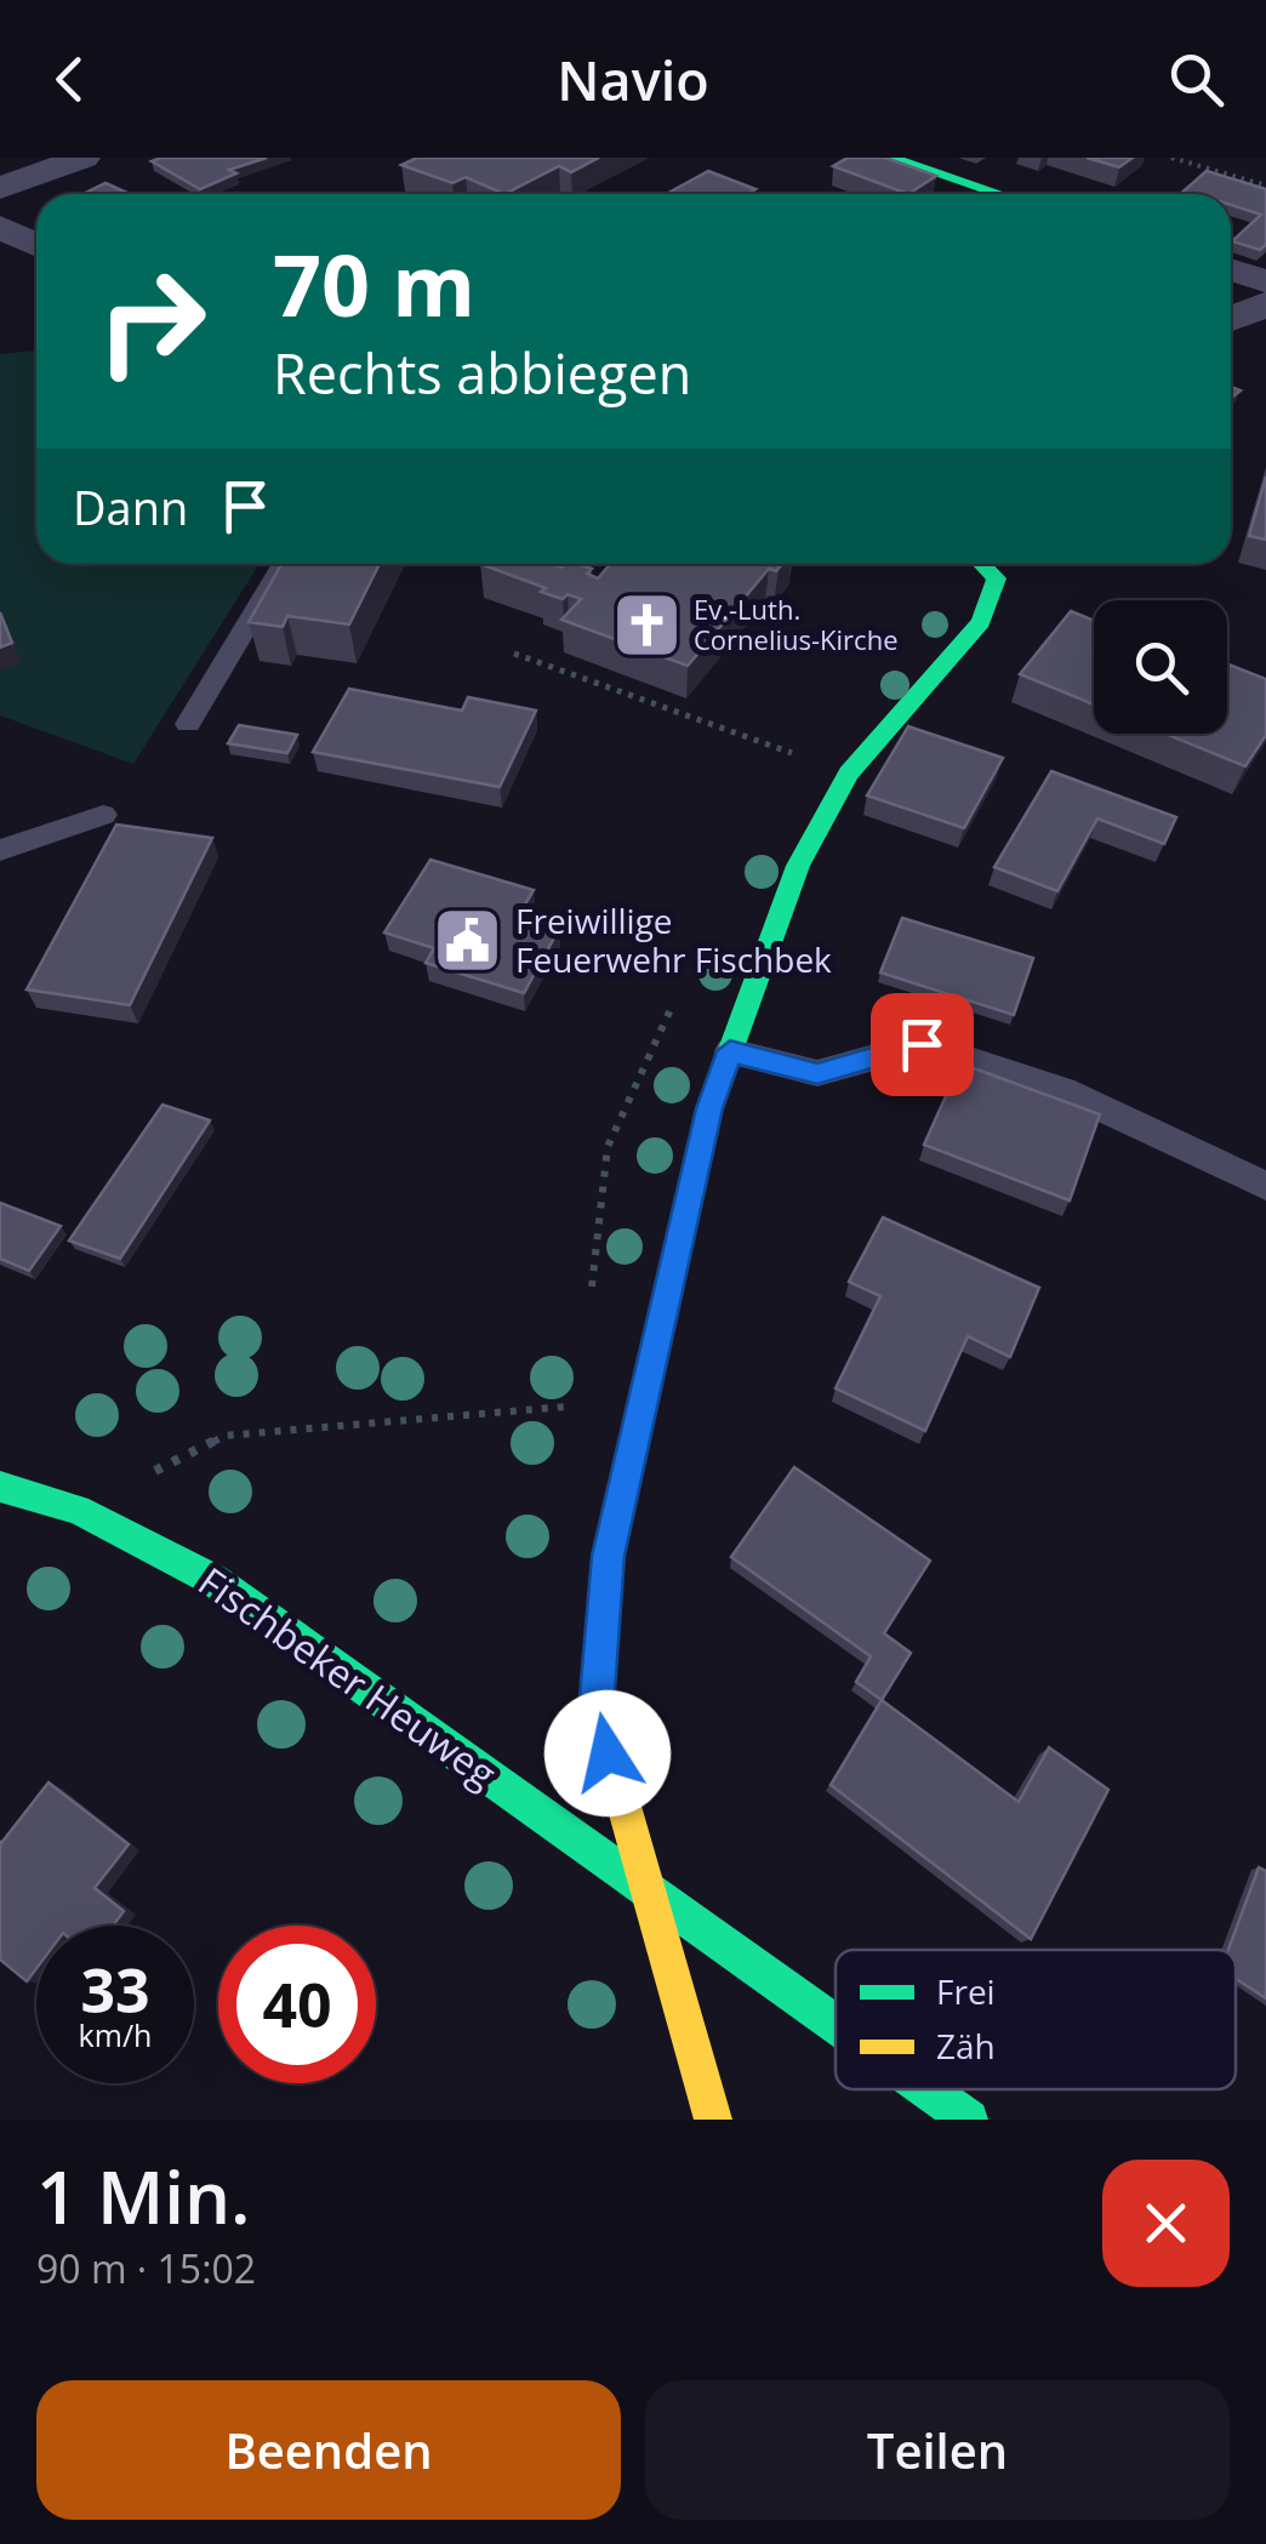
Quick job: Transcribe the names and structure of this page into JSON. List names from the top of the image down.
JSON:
{
  "streets": {
    "street": ["Fischbeker Heuweg"]
  },
  "places": {
    "church": ["Ev.-Luth. Cornelius-Kirche"],
    "public building": ["Freiwillige Feuerwehr Fischbek"]
  },
  "legend": ["Frei", "Zäh"],
  "page": {
    "header": "Navio",
    "turn": ["70 m", "Rechts abbiegen"],
    "then": "Dann",
    "speed": "33 km/h",
    "limit": "40",
    "heading": ["1 Min.", "90 m · 15:02"],
    "buttons": ["Beenden", "Teilen"]
  }
}
